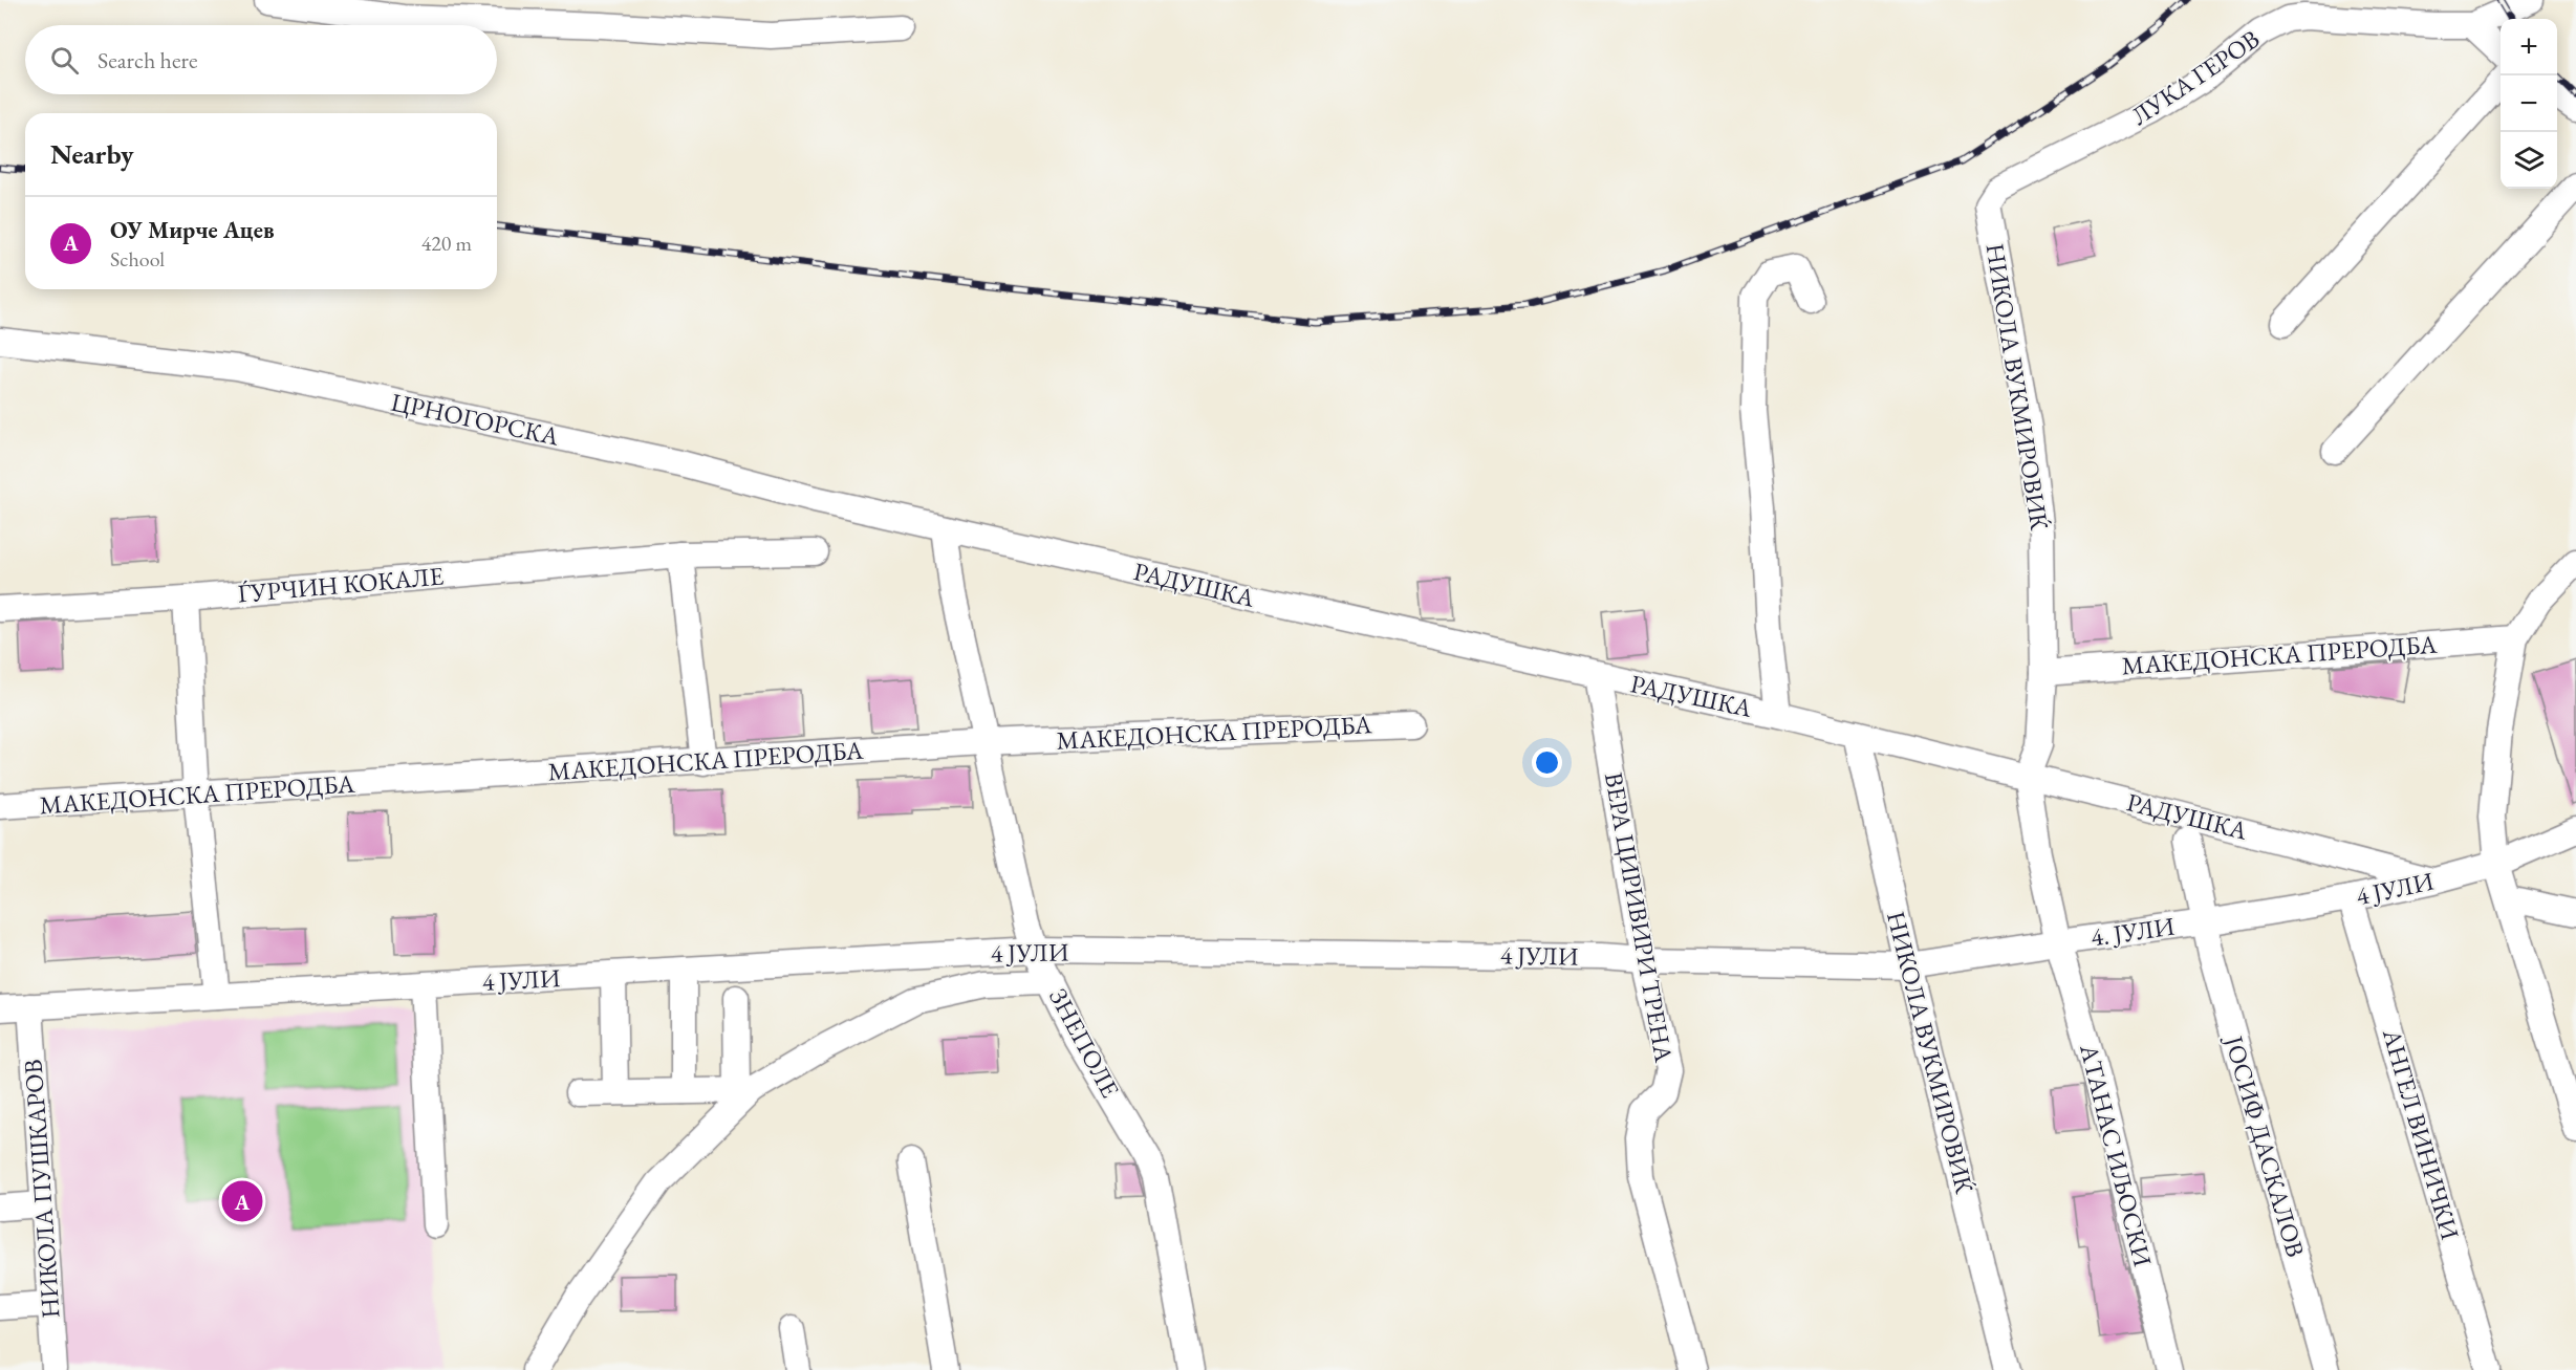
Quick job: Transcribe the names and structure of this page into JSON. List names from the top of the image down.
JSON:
{
  "streets": {
    "street": [
      "ЛУКА ГЕРОВ",
      "НИКОЛА ВУКМИРОВИЌ",
      "ЦРНОГОРСКА",
      "ЃУРЧИН КОКАЛЕ",
      "РАДУШКА",
      "МАКЕДОНСКА ПРЕРОДБА",
      "4 ЈУЛИ",
      "ВЕРА ЦИРИВИРИ ТРЕНА",
      "4. ЈУЛИ",
      "ЗНЕПОЛЕ",
      "АНГЕЛ ВИНИЧКИ",
      "ЈОСИФ ДАСКАЛОВ",
      "AТАНАС ИЉОСКИ",
      "НИКОЛА ПУШКАРОВ"
    ]
  },
  "crossings": [
    ["ЛУКА ГЕРОВ", "НИКОЛА ВУКМИРОВИЌ"],
    ["НИКОЛА ВУКМИРОВИЌ", "РАДУШКА"],
    ["НИКОЛА ВУКМИРОВИЌ", "МАКЕДОНСКА ПРЕРОДБА"],
    ["НИКОЛА ВУКМИРОВИЌ", "4 ЈУЛИ"],
    ["НИКОЛА ВУКМИРОВИЌ", "4. ЈУЛИ"],
    ["НИКОЛА ВУКМИРОВИЌ", "AТАНАС ИЉОСКИ"],
    ["ЦРНОГОРСКА", "РАДУШКА"],
    ["ЦРНОГОРСКА", "ЗНЕПОЛЕ"],
    ["РАДУШКА", "4 ЈУЛИ"],
    ["РАДУШКА", "ВЕРА ЦИРИВИРИ ТРЕНА"],
    ["РАДУШКА", "ЗНЕПОЛЕ"],
    ["МАКЕДОНСКА ПРЕРОДБА", "ЗНЕПОЛЕ"],
    ["4 ЈУЛИ", "ВЕРА ЦИРИВИРИ ТРЕНА"],
    ["4 ЈУЛИ", "4. ЈУЛИ"],
    ["4 ЈУЛИ", "ЗНЕПОЛЕ"],
    ["4 ЈУЛИ", "АНГЕЛ ВИНИЧКИ"],
    ["4 ЈУЛИ", "ЈОСИФ ДАСКАЛОВ"],
    ["4 ЈУЛИ", "AТАНАС ИЉОСКИ"],
    ["4 ЈУЛИ", "НИКОЛА ПУШКАРОВ"],
    ["4. ЈУЛИ", "ЈОСИФ ДАСКАЛОВ"],
    ["4. ЈУЛИ", "AТАНАС ИЉОСКИ"]
  ],
  "page": {
    "map_buttons": ["+", "−"],
    "search": "Search here",
    "heading": "Nearby",
    "list": [
      {
        "mark": "A",
        "name": "ОУ Мирче Ацев",
        "note": "School",
        "value": "420 m"
      }
    ],
    "pins": "A"
  }
}
